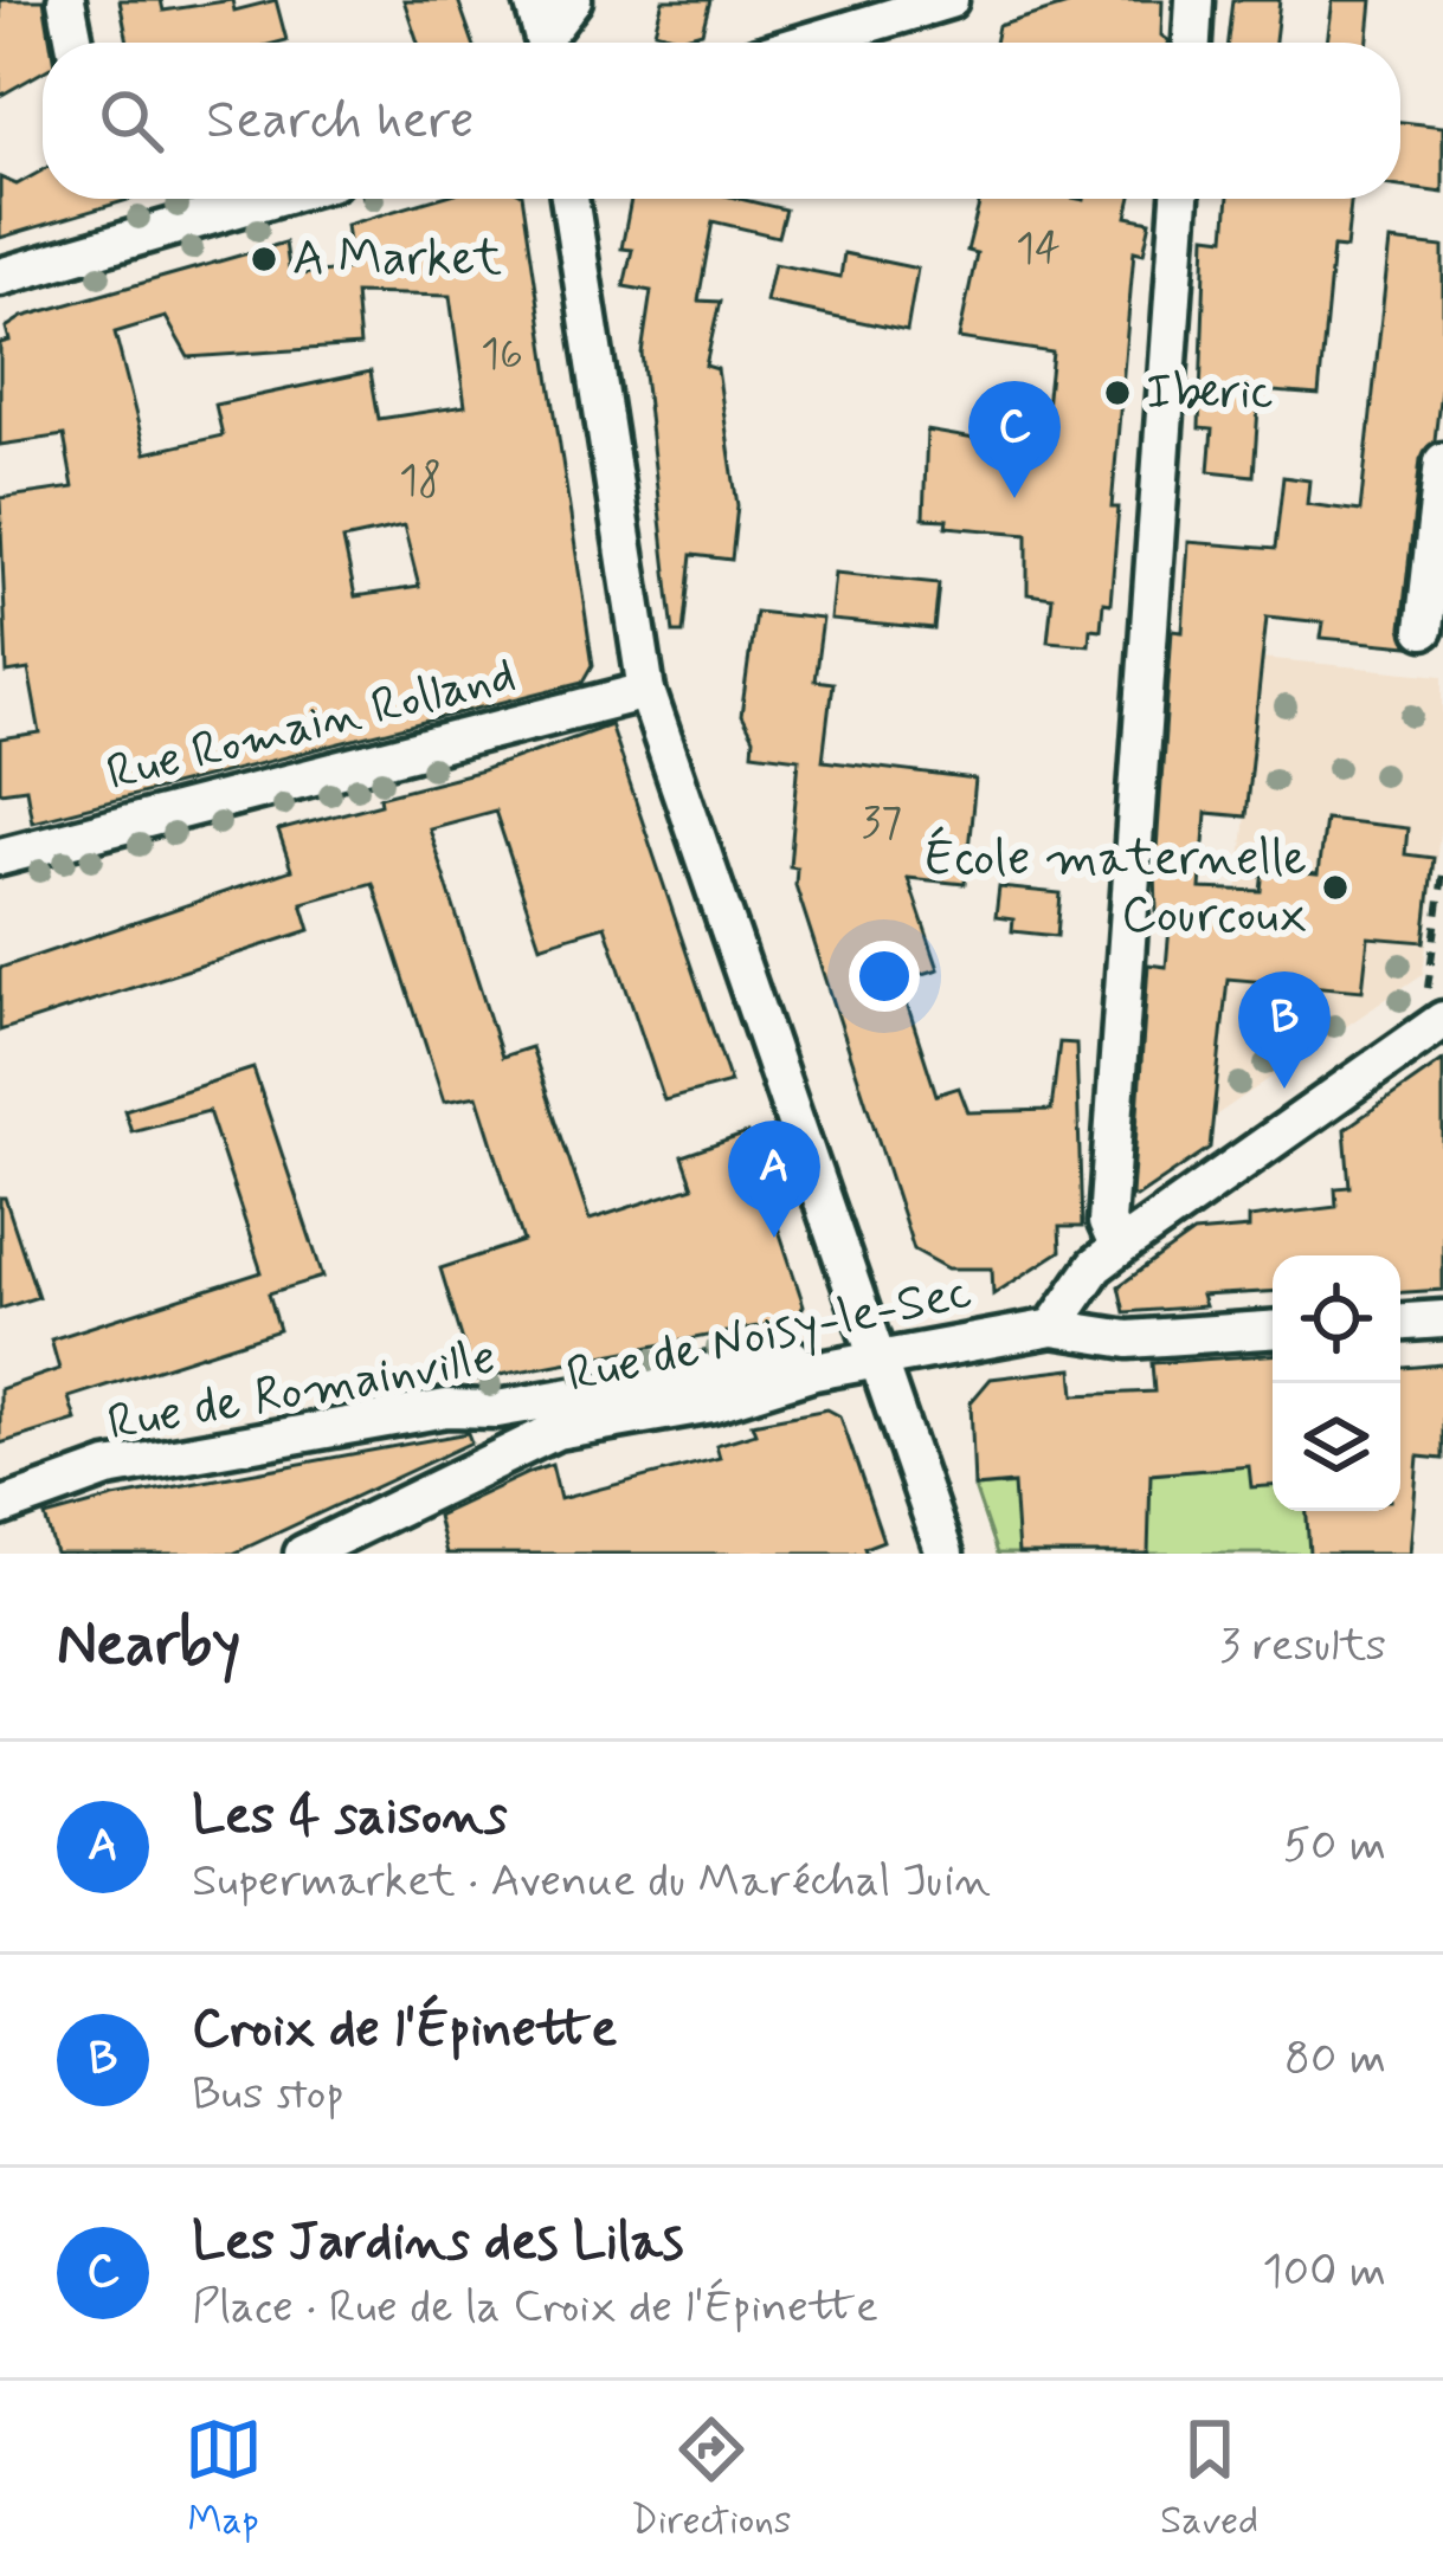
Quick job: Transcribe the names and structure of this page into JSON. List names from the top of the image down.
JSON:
{
  "streets": {
    "street": ["Rue Romain Rolland", "Rue de Noisy-le-Sec", "Rue de Romainville"]
  },
  "crossings": [
    ["Rue de Noisy-le-Sec", "Rue de Romainville"]
  ],
  "places": ["A Market", "Iberic", "École maternelle Courcoux"],
  "house_numbers": [
    "14",
    "16",
    "18",
    "37"
  ],
  "page": {
    "search": "Search here",
    "pins": ["C", "B", "A"],
    "heading": ["Nearby", "3 results"],
    "list": [
      {
        "mark": "A",
        "name": "Les 4 saisons",
        "note": "Supermarket · Avenue du Maréchal Juin",
        "value": "50 m"
      },
      {
        "mark": "B",
        "name": "Croix de l'Épinette",
        "note": "Bus stop",
        "value": "80 m"
      },
      {
        "mark": "C",
        "name": "Les Jardins des Lilas",
        "note": "Place · Rue de la Croix de l'Épinette",
        "value": "100 m"
      }
    ],
    "nav": ["Map", "Directions", "Saved"]
  }
}
